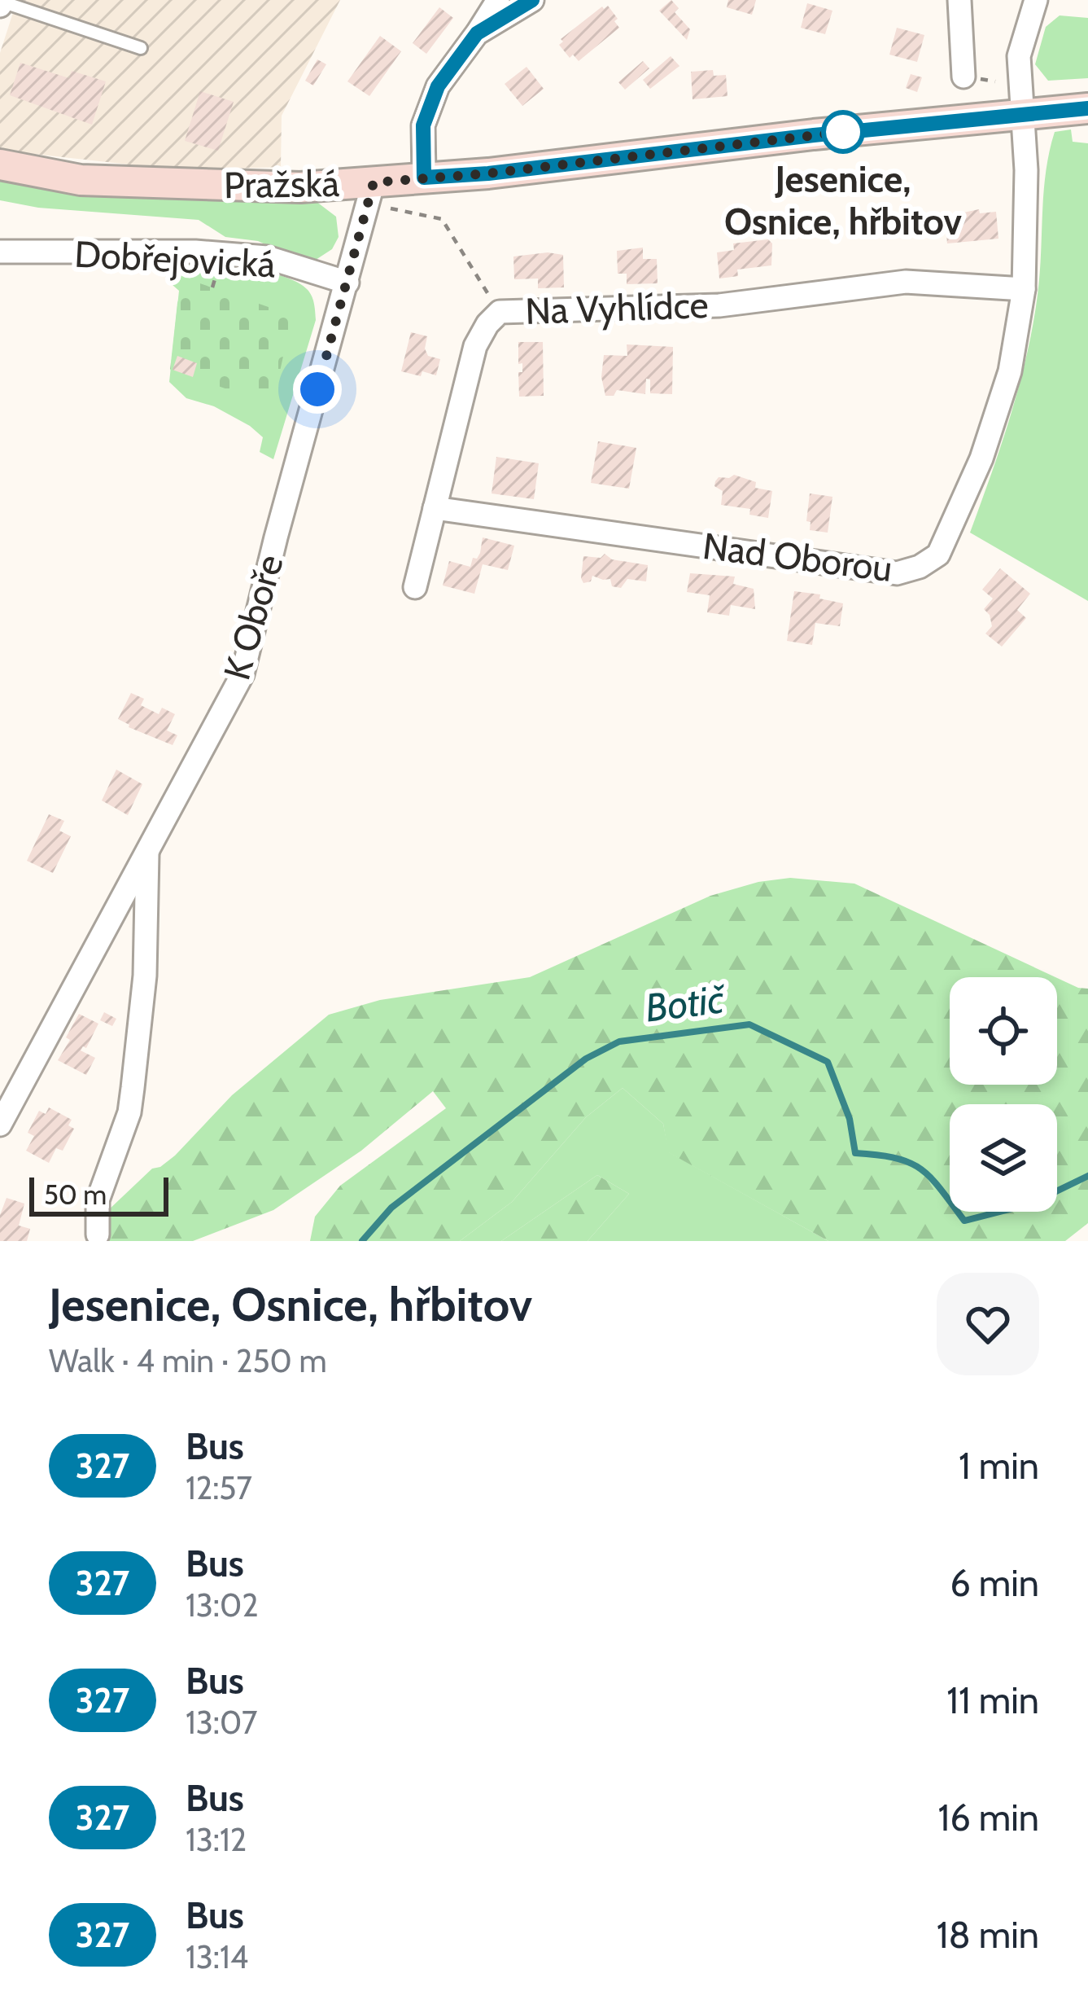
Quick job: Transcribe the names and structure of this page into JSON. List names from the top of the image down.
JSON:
{
  "streets": {
    "main road": ["Pražská"],
    "street": [
      "Dobřejovická",
      "Na Vyhlídce",
      "Nad Oborou",
      "K Oboře"
    ]
  },
  "crossings": [
    ["Pražská", "Nad Oborou"],
    ["Pražská", "K Oboře"],
    ["Dobřejovická", "K Oboře"],
    ["Na Vyhlídce", "Nad Oborou"]
  ],
  "water": ["Botič"],
  "places": ["Jesenice, Osnice, hřbitov"],
  "lines": ["bus line 327"],
  "scale_bar": "50 m",
  "page": {
    "scale": "50 m",
    "heading": ["Jesenice, Osnice, hřbitov", "Walk · 4 min · 250 m"],
    "list": [
      {
        "mark": "327",
        "name": "Bus",
        "note": "12:57",
        "value": "1 min"
      },
      {
        "mark": "327",
        "name": "Bus",
        "note": "13:02",
        "value": "6 min"
      },
      {
        "mark": "327",
        "name": "Bus",
        "note": "13:07",
        "value": "11 min"
      },
      {
        "mark": "327",
        "name": "Bus",
        "note": "13:12",
        "value": "16 min"
      },
      {
        "mark": "327",
        "name": "Bus",
        "note": "13:14",
        "value": "18 min"
      }
    ]
  }
}
